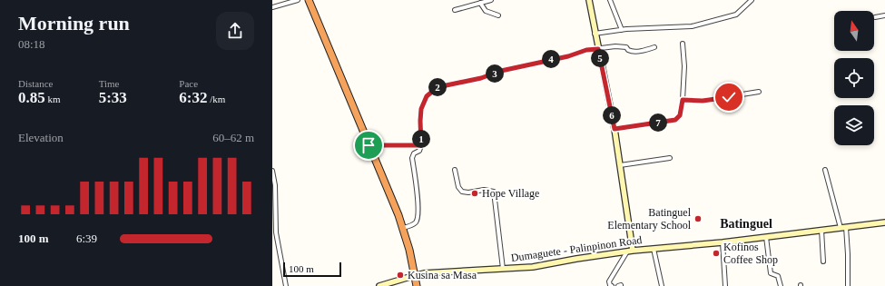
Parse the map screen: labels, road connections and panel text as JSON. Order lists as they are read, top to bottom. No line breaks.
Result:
{"streets":{"main road":["Dumaguete - Palinpinon Road"]},"districts":["Batinguel"],"places":["Hope Village","Batinguel Elementary School","Kofinos Coffee Shop","Kusina sa Masa"],"scale_bar":"100 m","north":"top","page":{"heading":["Morning run","08:18"],"pins":["5","4","3","2","6","7","1"],"stats":[["Distance","0.85 km"],["Time","5:33"],["Pace","6:32 /km"]],"chart":["Elevation","60–62 m"],"list":[{"name":"100 m","note":"6:39"}],"scale":"100 m"}}
